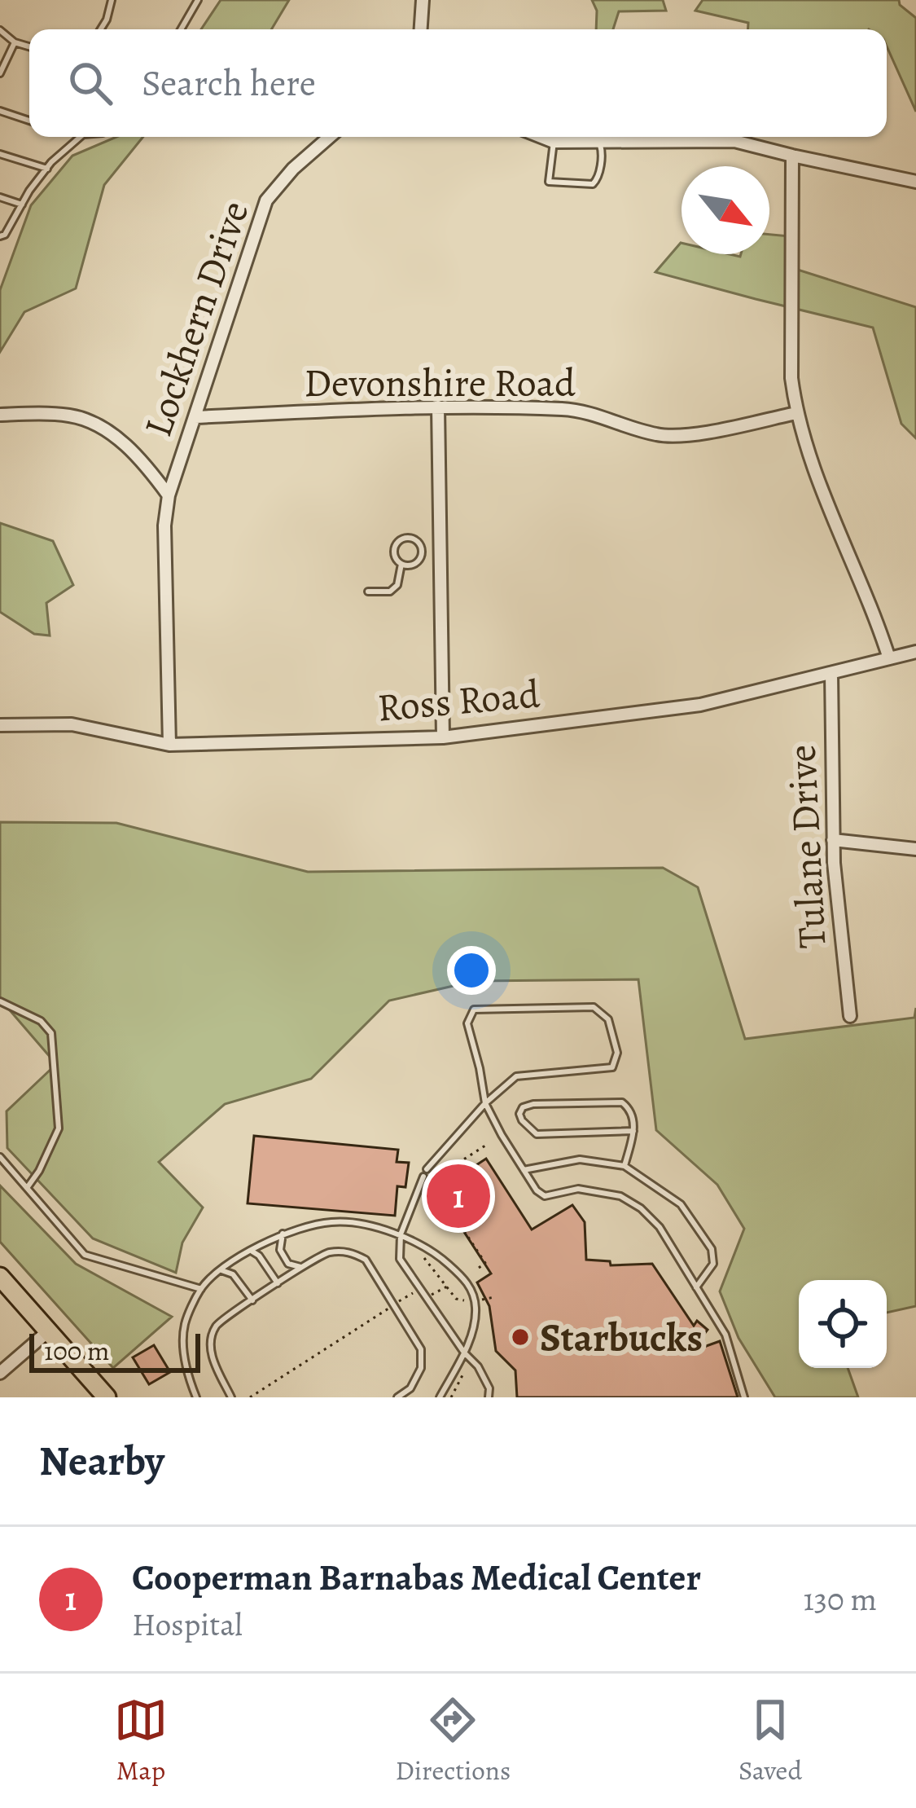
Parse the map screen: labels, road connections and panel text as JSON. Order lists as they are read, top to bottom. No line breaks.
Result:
{"streets":{"street":["Lockhern Drive","Devonshire Road","Ross Road","Tulane Drive"]},"crossings":[["Lockhern Drive","Devonshire Road"],["Lockhern Drive","Ross Road"],["Ross Road","Tulane Drive"]],"places":["Starbucks"],"scale_bar":"100 m","north":"bottom right","page":{"search":"Search here","pins":"1","scale":"100 m","heading":"Nearby","list":[{"mark":"1","name":"Cooperman Barnabas Medical Center","note":"Hospital","value":"130 m"}],"nav":["Map","Directions","Saved"]}}
